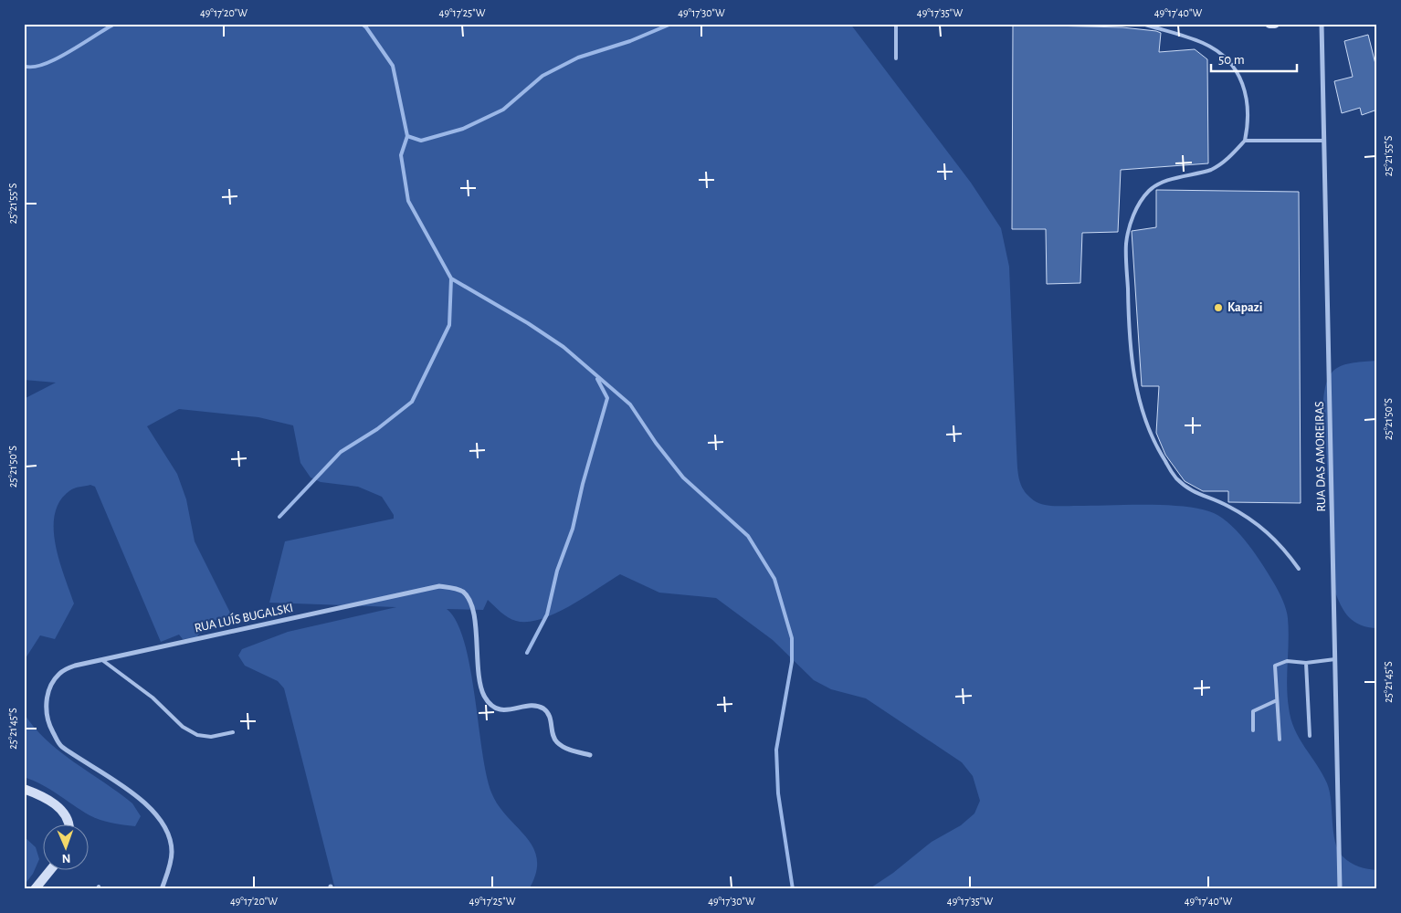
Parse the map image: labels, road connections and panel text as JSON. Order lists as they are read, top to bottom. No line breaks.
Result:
{"streets":{"street":["RUA DAS AMOREIRAS","RUA LUÍS BUGALSKI"]},"places":["Kapazi"],"scale_bar":"50 m","north":"bottom","coordinates":["49°17'20\"W","49°17'25\"W","49°17'30\"W","49°17'35\"W","49°17'40\"W","25°21'55\"S","25°21'50\"S","25°21'45\"S"]}
